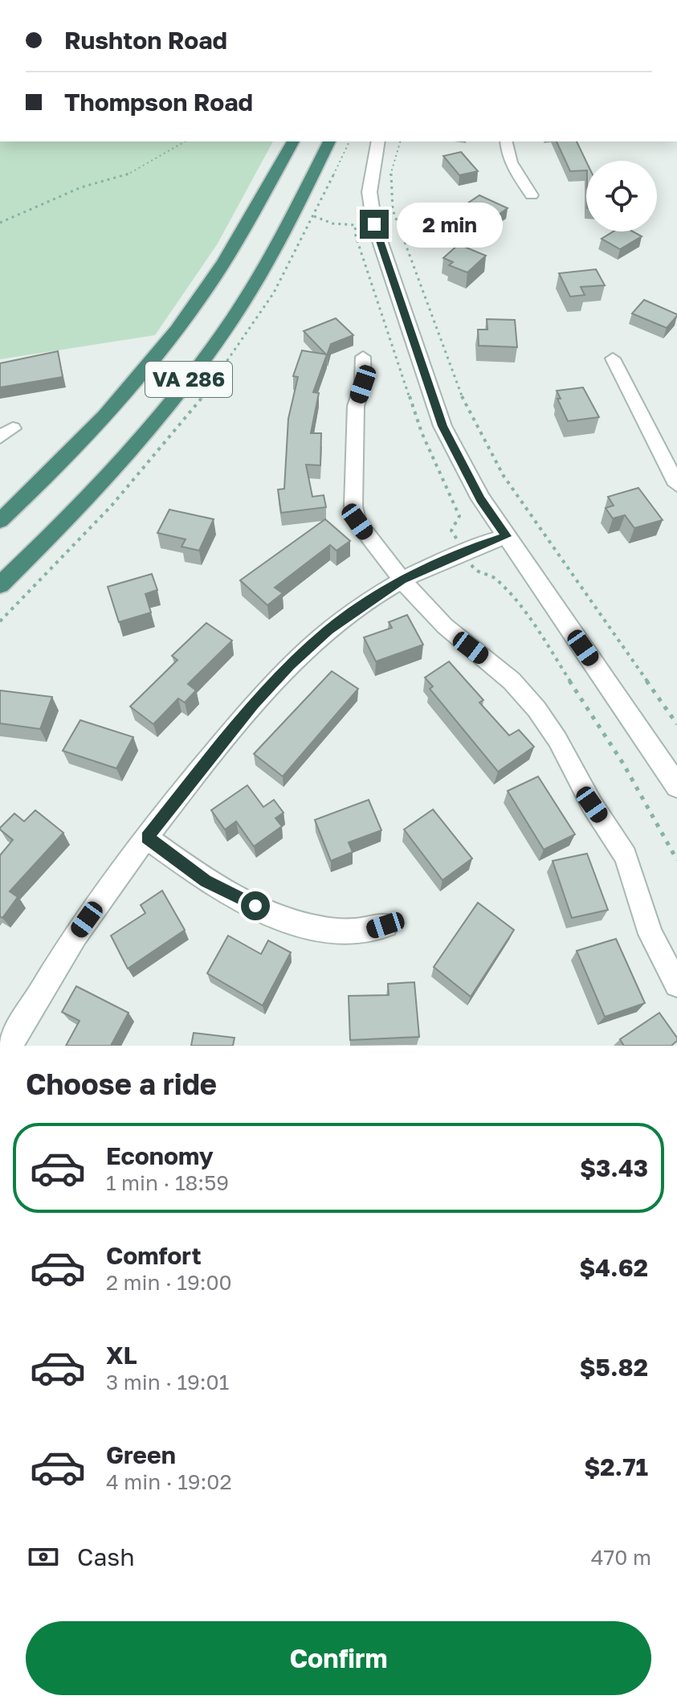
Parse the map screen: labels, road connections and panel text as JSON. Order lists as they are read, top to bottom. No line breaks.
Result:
{"streets":{"highway":["VA 286"]},"page":{"banner":["Rushton Road","Thompson Road"],"bubble":"2 min","heading":"Choose a ride","list":[{"name":"Economy","note":"1 min · 18:59","value":"$3.43"},{"name":"Comfort","note":"2 min · 19:00","value":"$4.62"},{"name":"XL","note":"3 min · 19:01","value":"$5.82"},{"name":"Green","note":"4 min · 19:02","value":"$2.71"}],"pay":["Cash","470 m"],"buttons":"Confirm"}}
